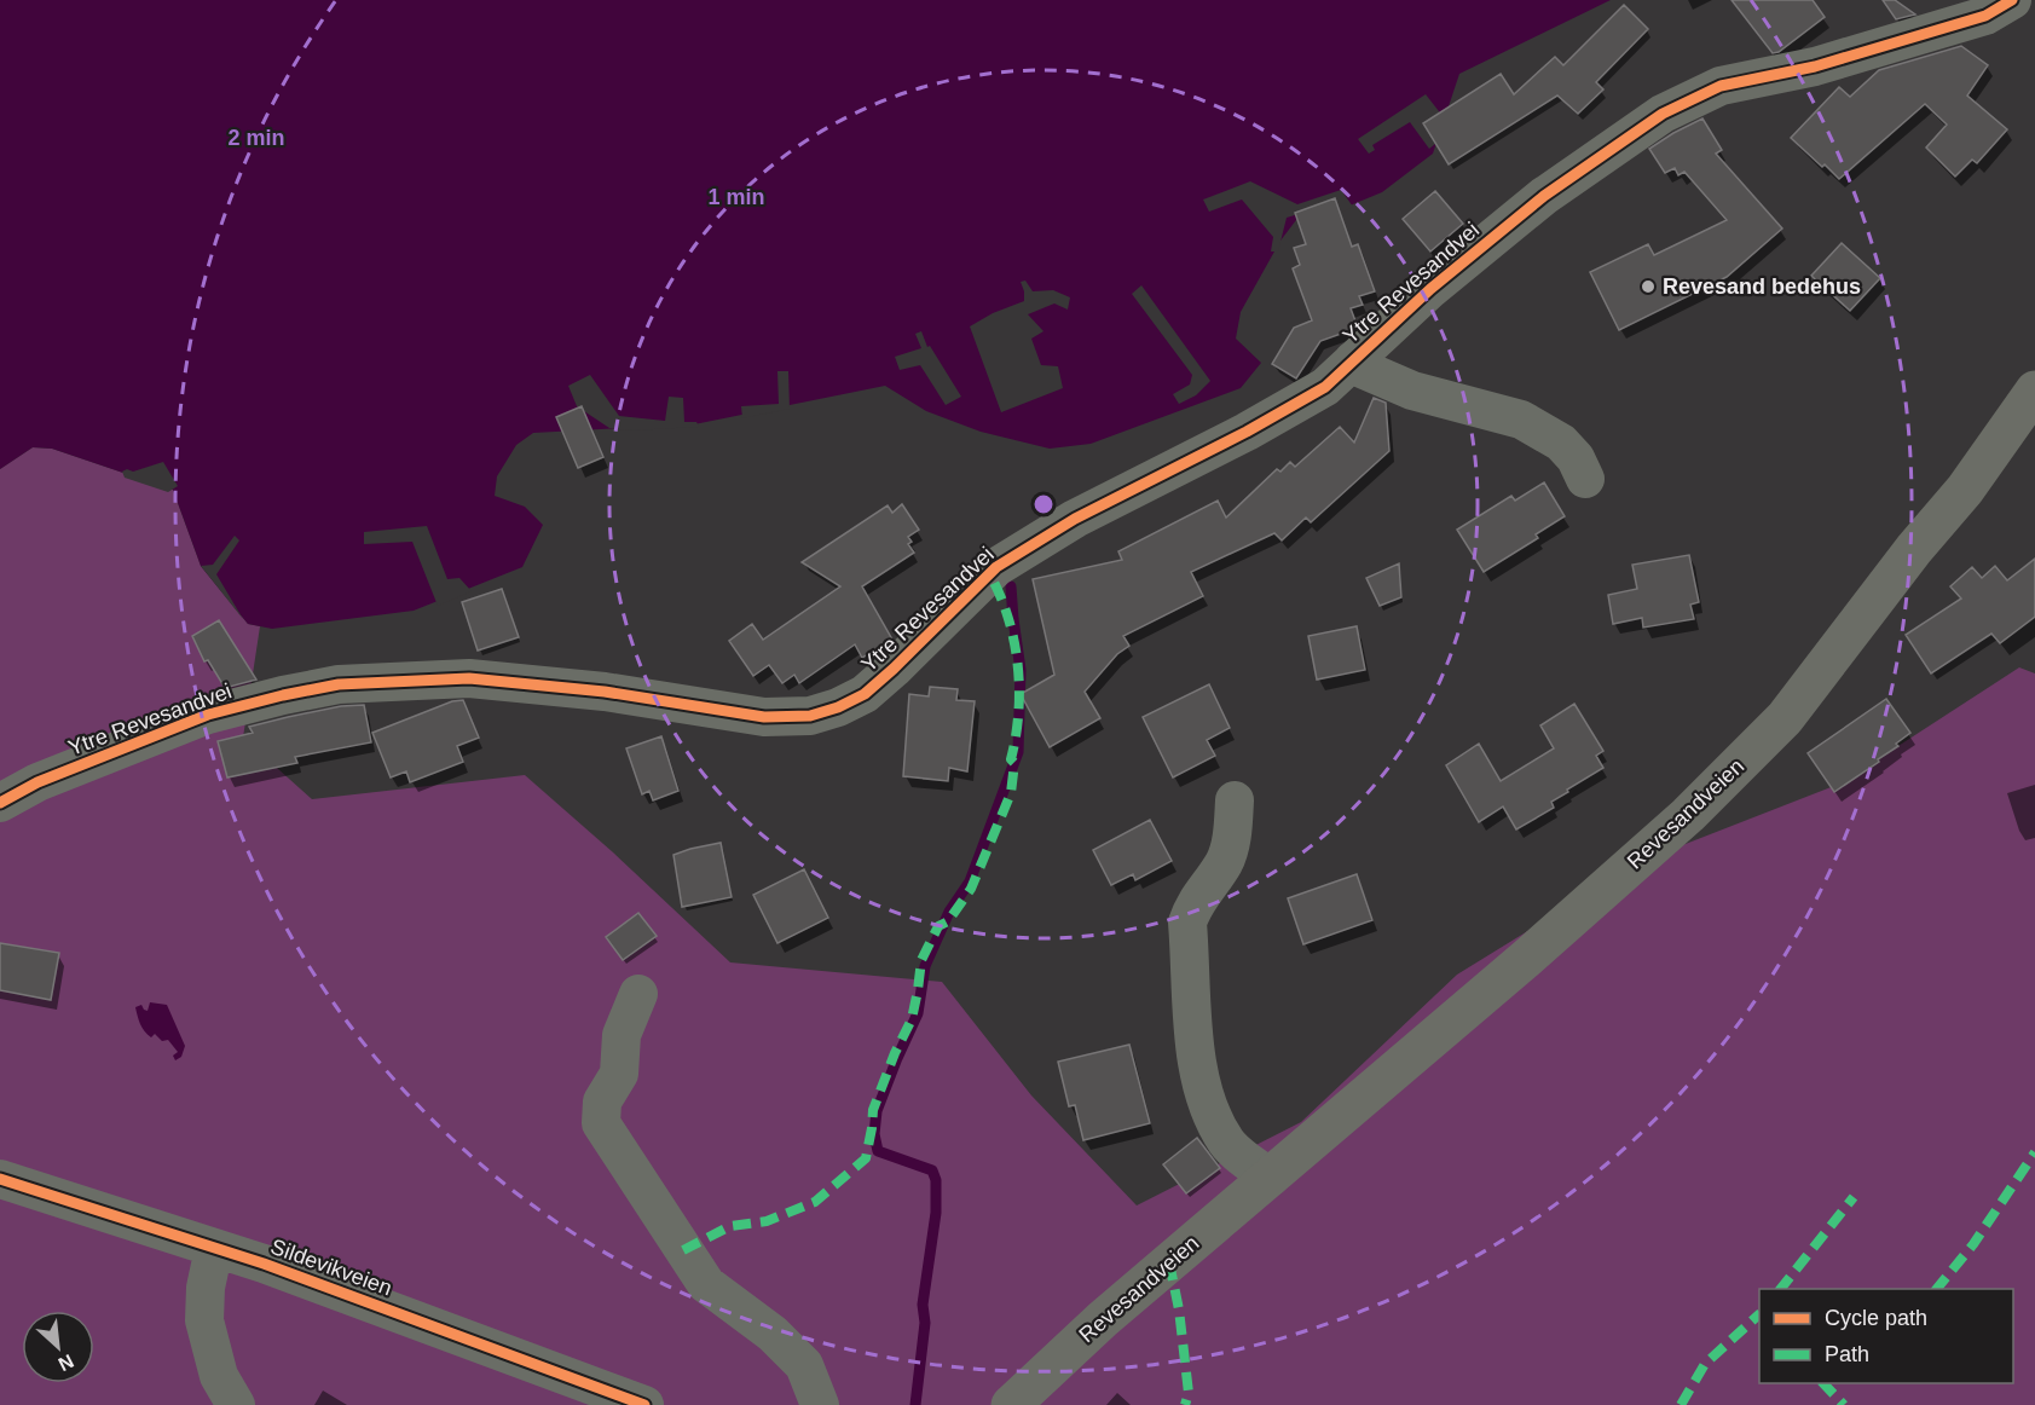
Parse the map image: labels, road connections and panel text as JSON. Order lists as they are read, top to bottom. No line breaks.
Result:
{"streets":{"main road":["Revesandveien"],"street":["Ytre Revesandvei","Sildevikveien"]},"places":["Revesand bedehus"],"legend":["Cycle path","Path"],"north":"bottom right","rings":["2 min","1 min"]}
